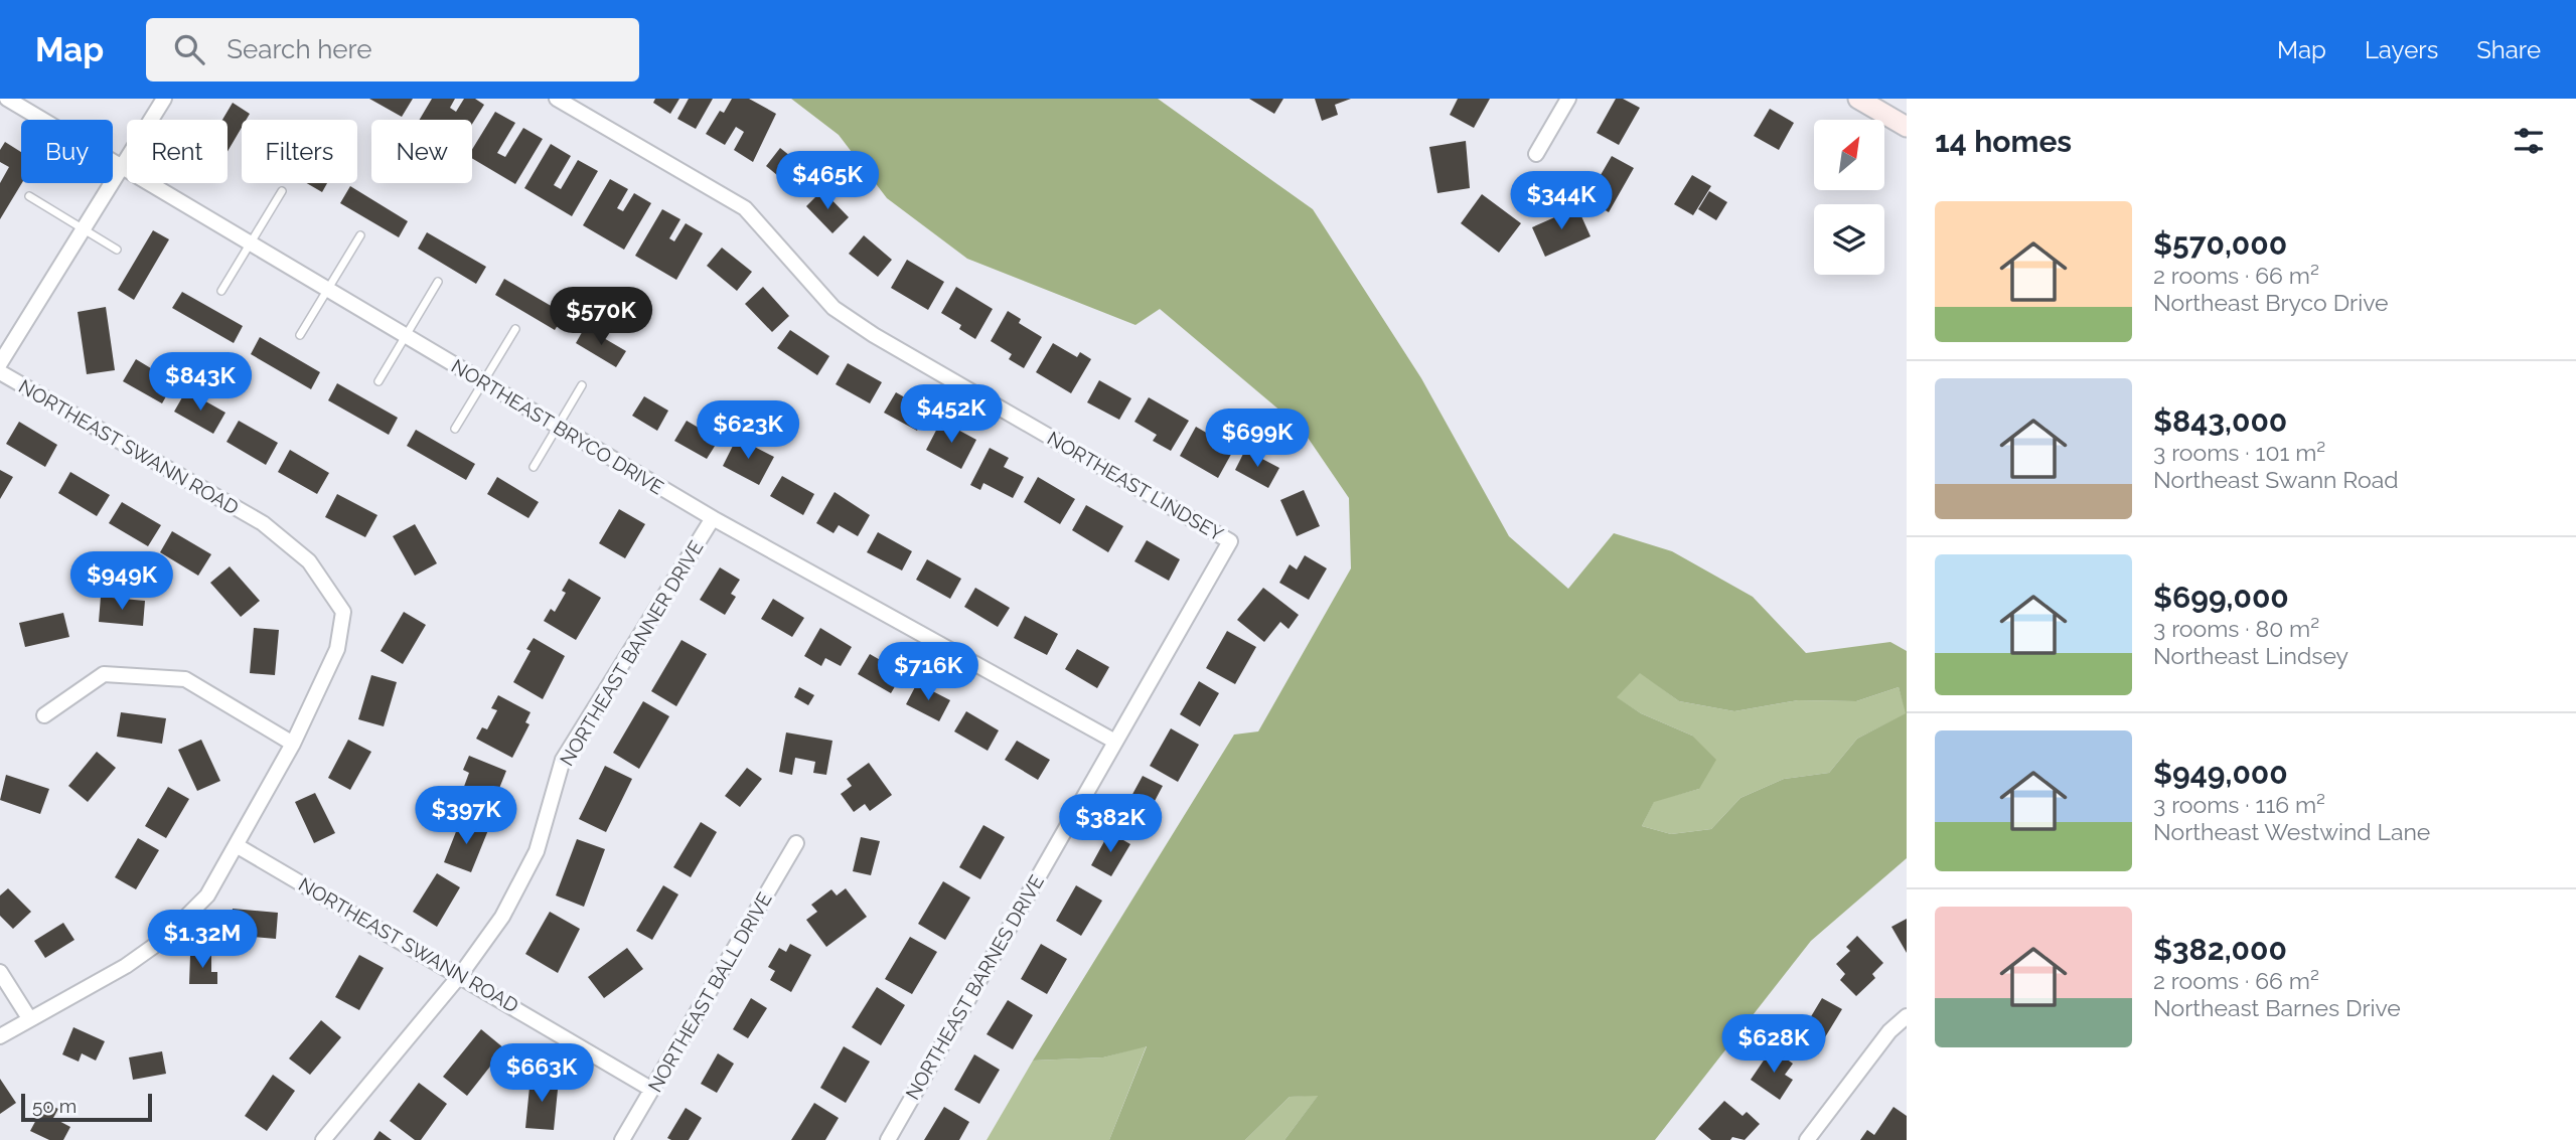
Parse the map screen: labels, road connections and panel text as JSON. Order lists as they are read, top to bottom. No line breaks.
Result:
{"streets":{"street":["NORTHEAST BRYCO DRIVE","NORTHEAST SWANN ROAD","NORTHEAST LINDSEY","NORTHEAST BANNER DRIVE","NORTHEAST BARNES DRIVE","NORTHEAST BALL DRIVE"]},"crossings":[["NORTHEAST BRYCO DRIVE","NORTHEAST BANNER DRIVE"],["NORTHEAST BRYCO DRIVE","NORTHEAST BARNES DRIVE"],["NORTHEAST SWANN ROAD","NORTHEAST BANNER DRIVE"],["NORTHEAST SWANN ROAD","NORTHEAST BALL DRIVE"],["NORTHEAST LINDSEY","NORTHEAST BARNES DRIVE"]],"scale_bar":"50 m","north":"top right","page":{"header":"Map","search":"Search here","nav":["Map","Layers","Share"],"heading":"14 homes","chip":["Buy","Rent","Filters","New"],"price":["$465K","$344K","$570K","$843K","$452K","$623K","$699K","$949K","$716K","$397K","$382K","$1.32M","$628K","$663K"],"list":[{"name":"$570,000","note":"2 rooms · 66 m² · Northeast Bryco Drive"},{"name":"$843,000","note":"3 rooms · 101 m² · Northeast Swann Road"},{"name":"$699,000","note":"3 rooms · 80 m² · Northeast Lindsey"},{"name":"$949,000","note":"3 rooms · 116 m² · Northeast Westwind Lane"},{"name":"$382,000","note":"2 rooms · 66 m² · Northeast Barnes Drive"}],"scale":"50 m"}}
